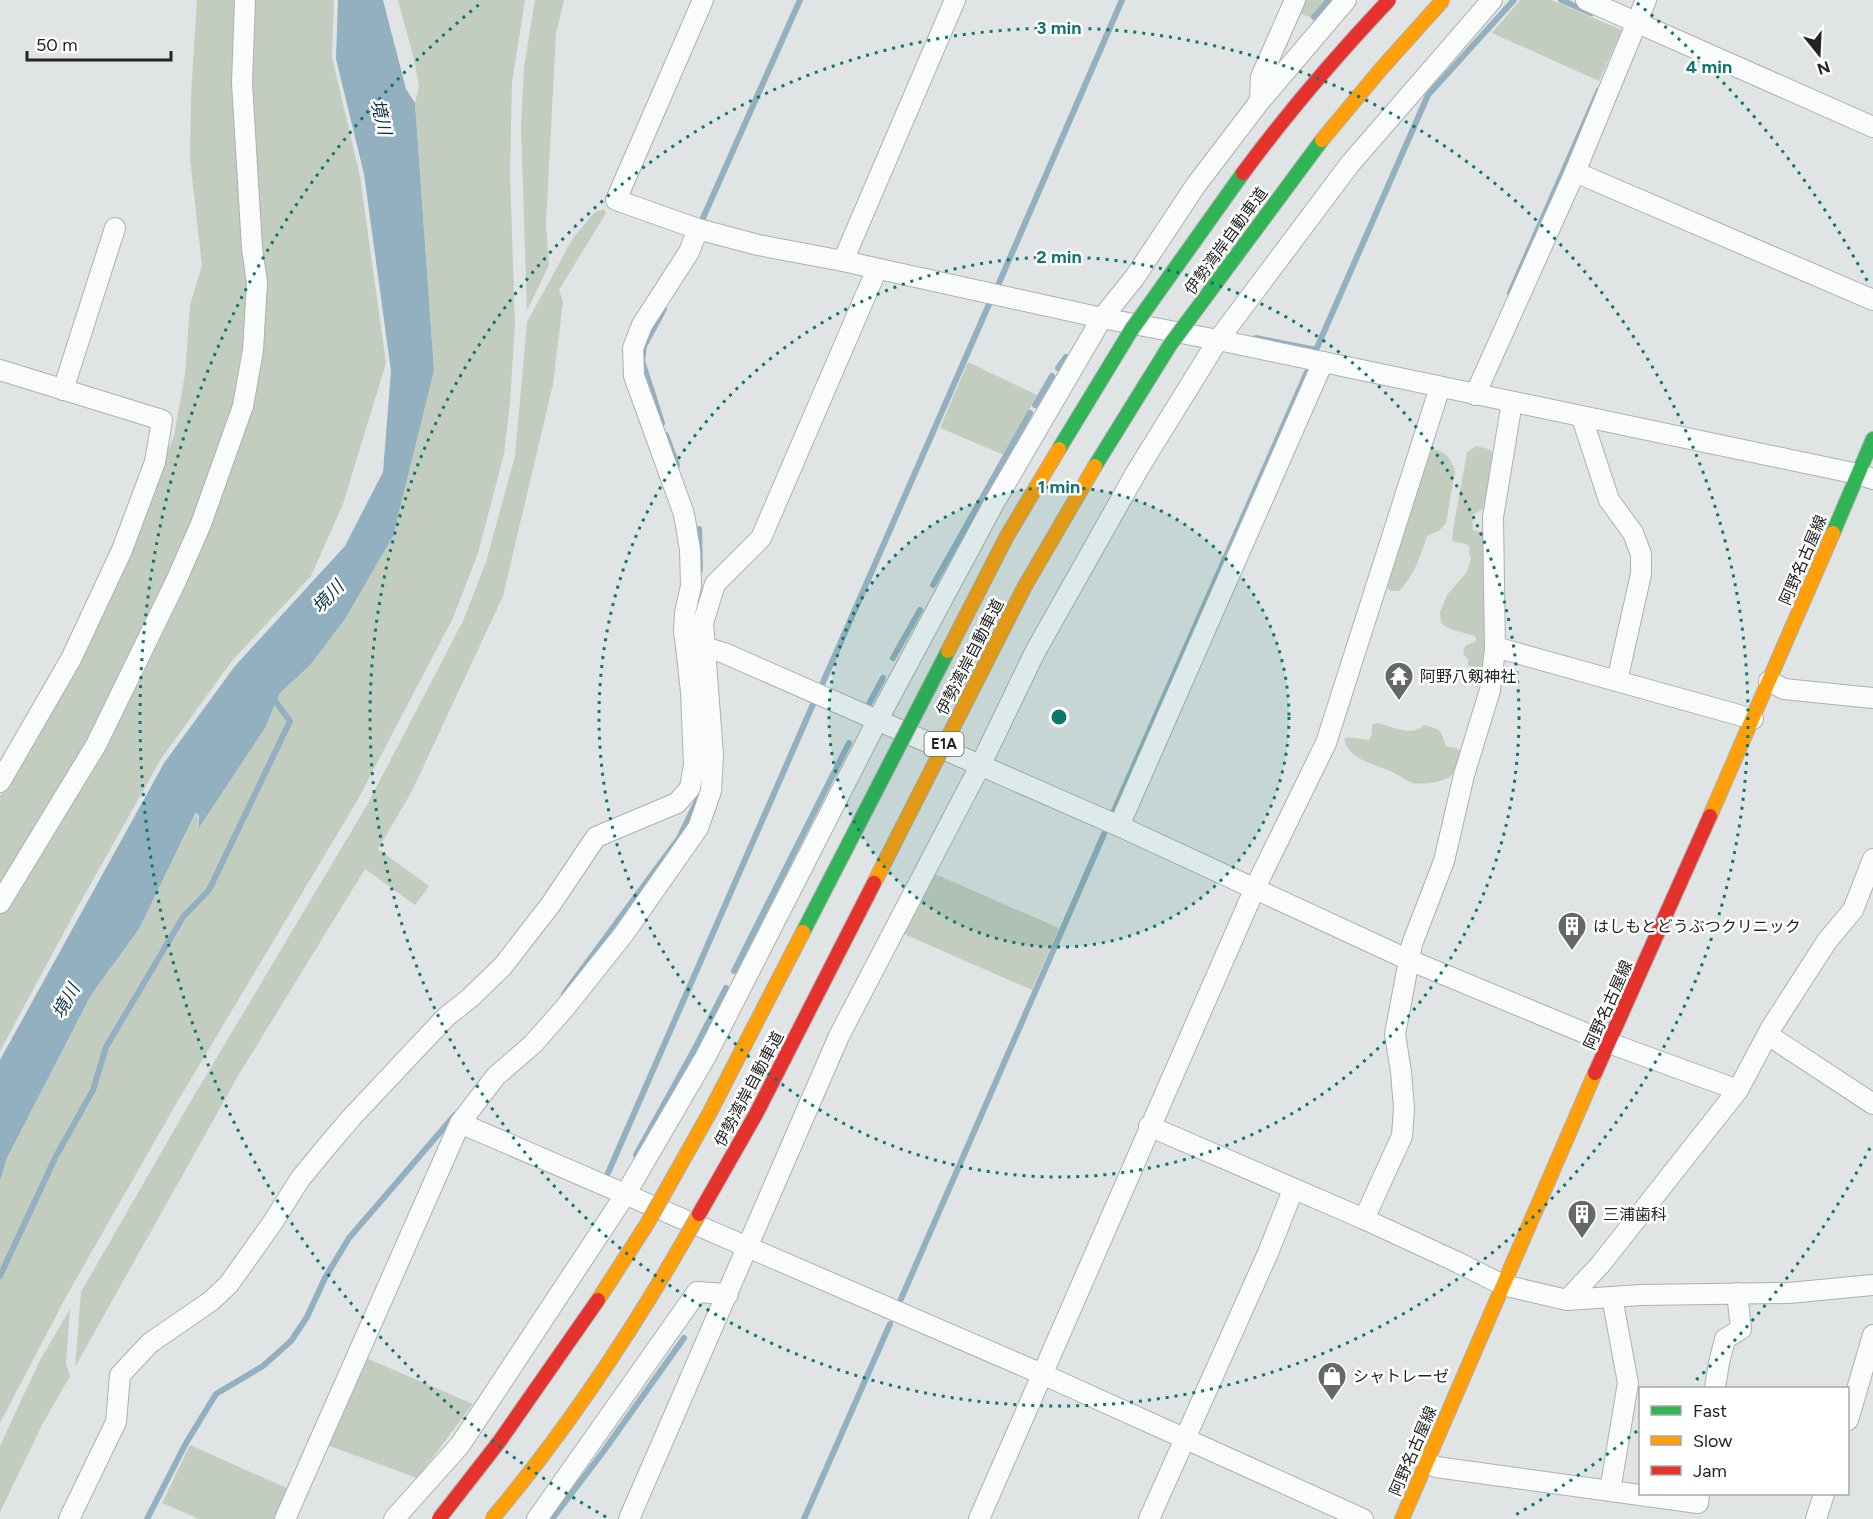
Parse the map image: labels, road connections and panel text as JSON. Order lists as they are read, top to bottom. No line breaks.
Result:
{"streets":{"main road":["伊勢湾岸自動車道","阿野名古屋線","E1A"]},"water":["境川"],"places":{"temple":["阿野八剱神社"],"building":["はしもとどうぶつクリニック","三浦歯科"],"shop":["シャトレーゼ"]},"legend":["Fast","Slow","Jam"],"scale_bar":"50 m","north":"bottom","rings":["3 min","4 min","2 min","1 min"]}
